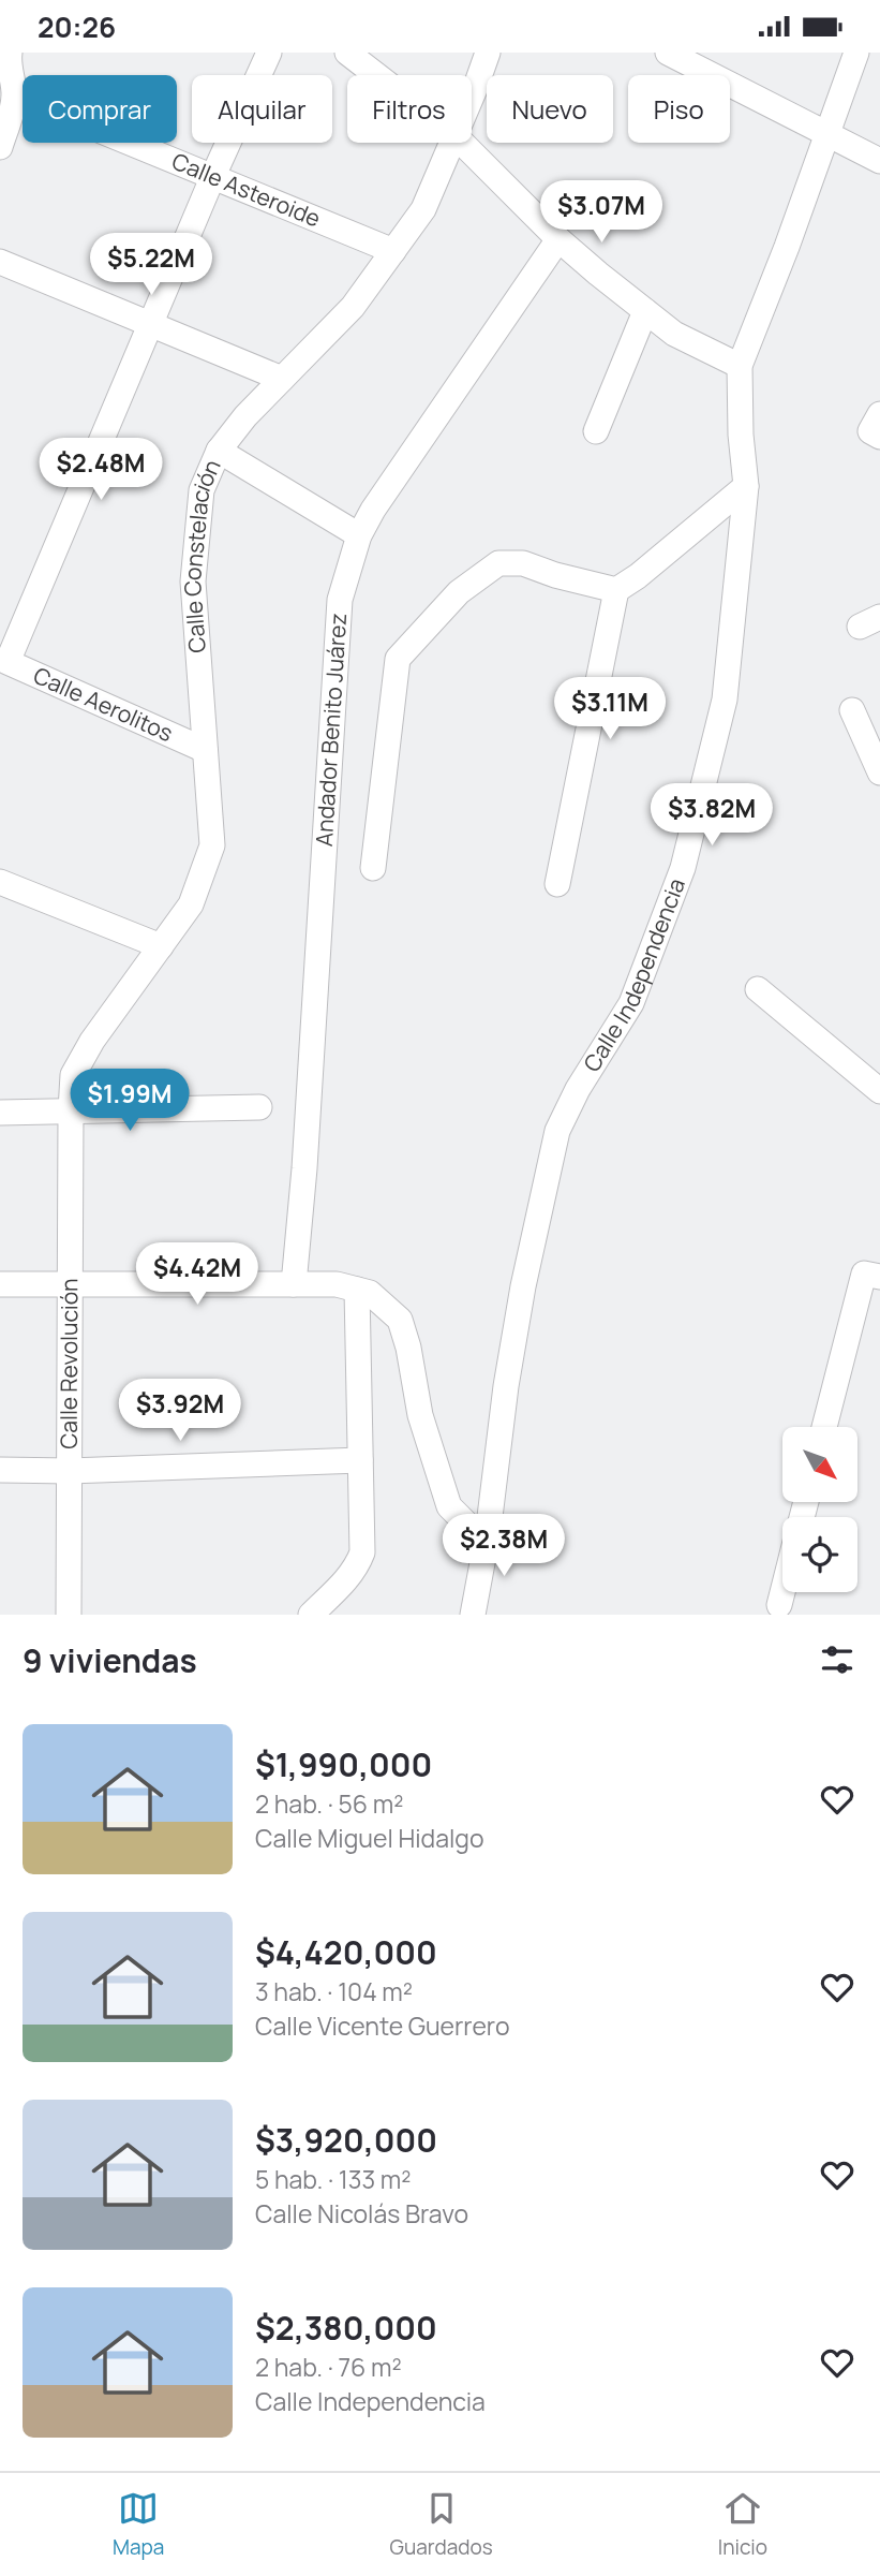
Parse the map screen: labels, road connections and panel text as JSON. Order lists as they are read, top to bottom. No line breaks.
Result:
{"streets":{"street":["Calle Asteroide","Calle Constelación","Calle Aerolitos","Andador Benito Juárez","Calle Independencia","Calle Revolución"]},"crossings":[["Calle Asteroide","Calle Constelación"],["Calle Constelación","Calle Aerolitos"],["Calle Constelación","Calle Revolución"]],"north":"bottom right","page":{"status":"20:26","chip":["Comprar","Alquilar","Filtros","Nuevo","Piso"],"price":["$3.07M","$5.22M","$2.48M","$3.11M","$3.82M","$1.99M","$4.42M","$3.92M","$2.38M"],"heading":"9 viviendas","list":[{"name":"$1,990,000","note":"2 hab. · 56 m² · Calle Miguel Hidalgo"},{"name":"$4,420,000","note":"3 hab. · 104 m² · Calle Vicente Guerrero"},{"name":"$3,920,000","note":"5 hab. · 133 m² · Calle Nicolás Bravo"},{"name":"$2,380,000","note":"2 hab. · 76 m² · Calle Independencia"}],"tabs":["Mapa","Guardados","Inicio"]}}
